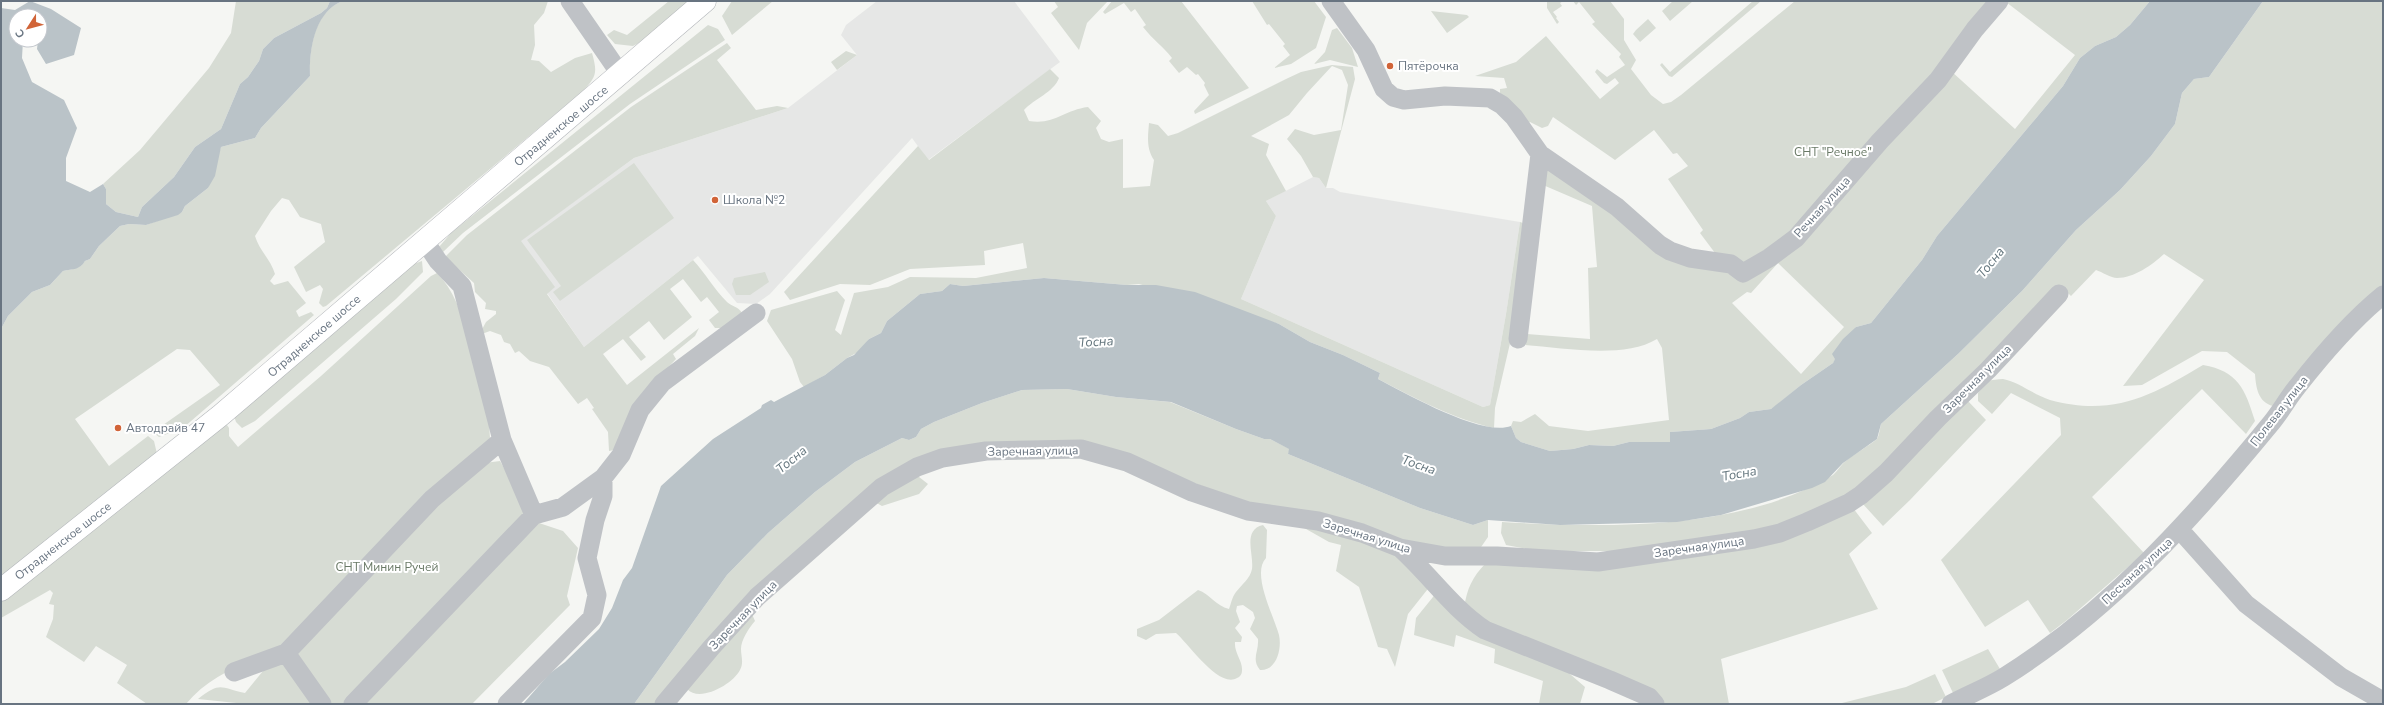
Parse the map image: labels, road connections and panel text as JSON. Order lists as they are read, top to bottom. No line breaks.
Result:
{"streets":{"main road":["Отрадненское шоссе"],"street":["Речная улица","Заречная улица","Полевая улица","Песчаная улица"]},"crossings":[["Полевая улица","Песчаная улица"]],"water":["Тосна"],"parks":["СНТ \"Речное\"","СНТ Минин Ручей"],"places":["Пятёрочка","Школа №2","Автодрайв 47"],"north":"bottom left"}
